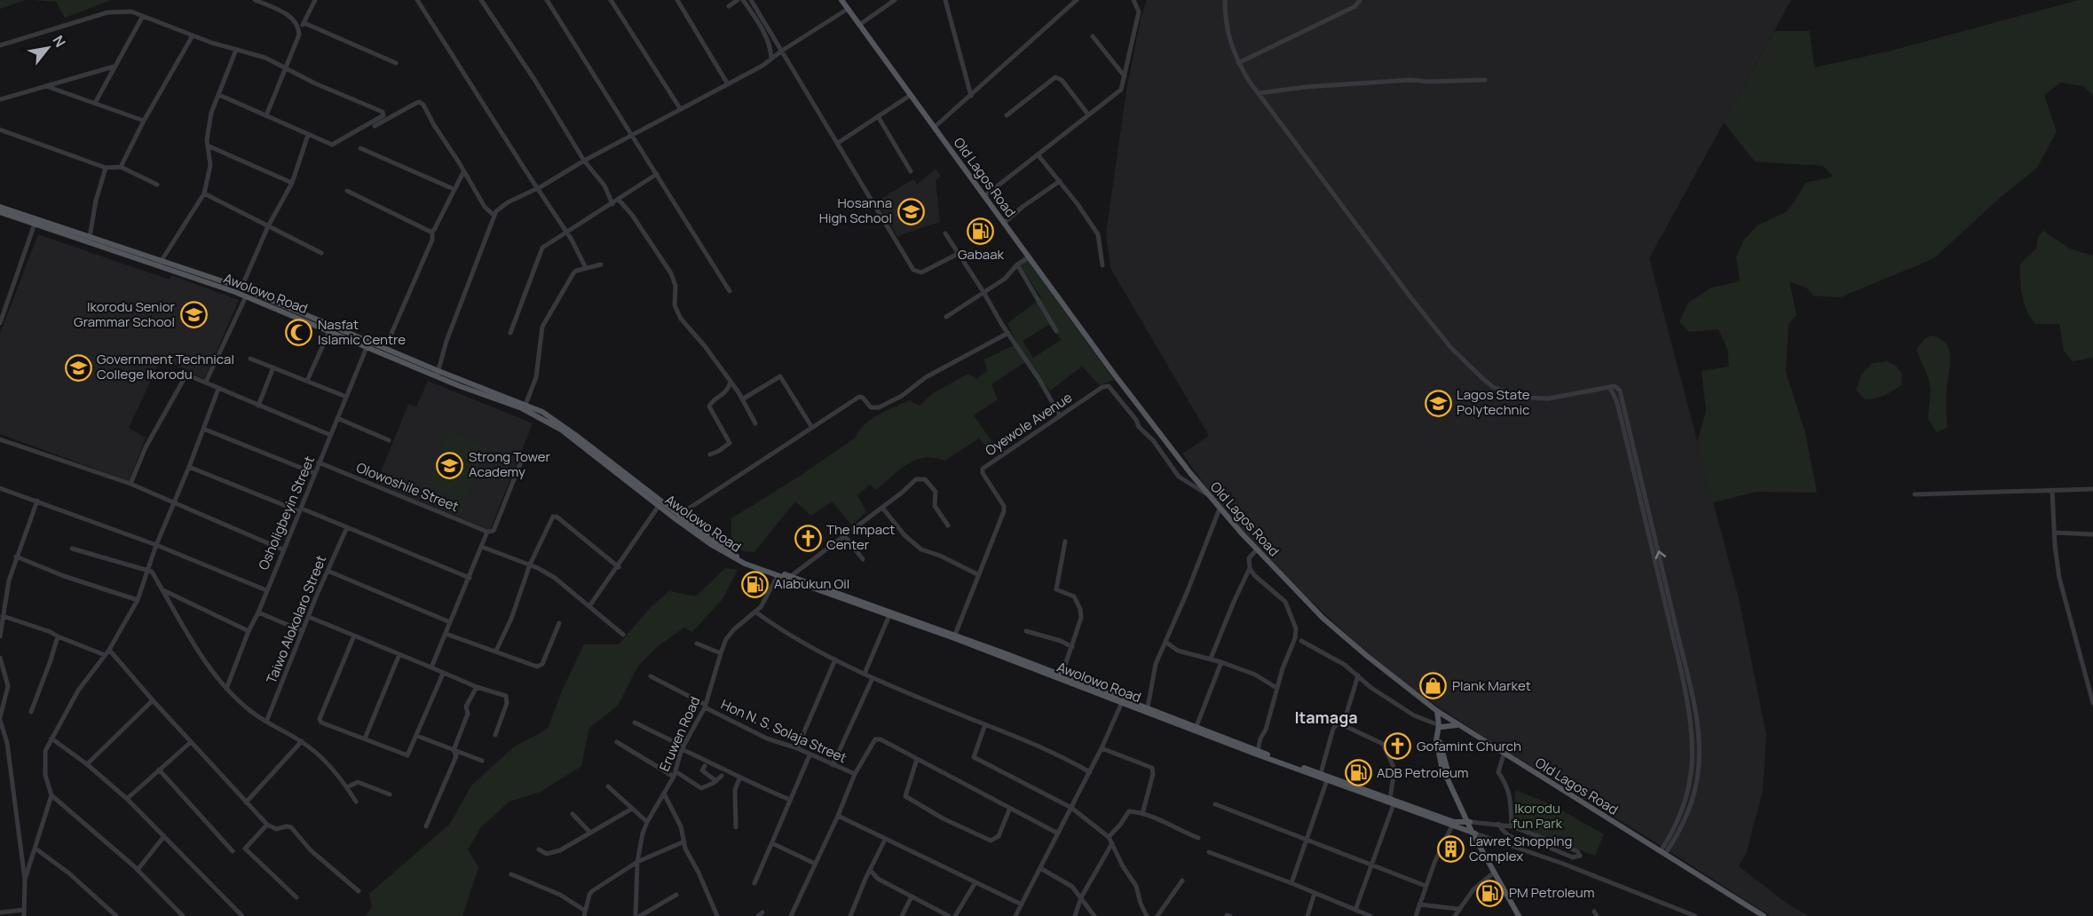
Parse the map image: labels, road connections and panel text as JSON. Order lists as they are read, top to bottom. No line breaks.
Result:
{"streets":{"main road":["Old Lagos Road","Awolowo Road"],"street":["Oyewole Avenue","Olowoshile Street","Osholigbeyin Street","Taiwo Alokolaro Street","Hon N. S. Solaja Street","Eruwen Road"]},"crossings":[["Old Lagos Road","Oyewole Avenue"],["Awolowo Road","Oyewole Avenue"],["Awolowo Road","Osholigbeyin Street"],["Awolowo Road","Eruwen Road"],["Olowoshile Street","Osholigbeyin Street"],["Hon N. S. Solaja Street","Eruwen Road"]],"districts":["Itamaga"],"parks":["Ikorodu fun Park"],"places":{"school or university":["Hosanna High School","Ikorodu Senior Grammar School","Government Technical College Ikorodu","Lagos State Polytechnic","Strong Tower Academy"],"fuel station":["Gabaak","Alabukun Oil","ADB Petroleum","PM Petroleum"],"mosque":["Nasfat Islamic Centre"],"church":["The Impact Center","Gofamint Church"],"shop":["Plank Market"],"building":["Lawret Shopping Complex"]},"north":"top right"}
